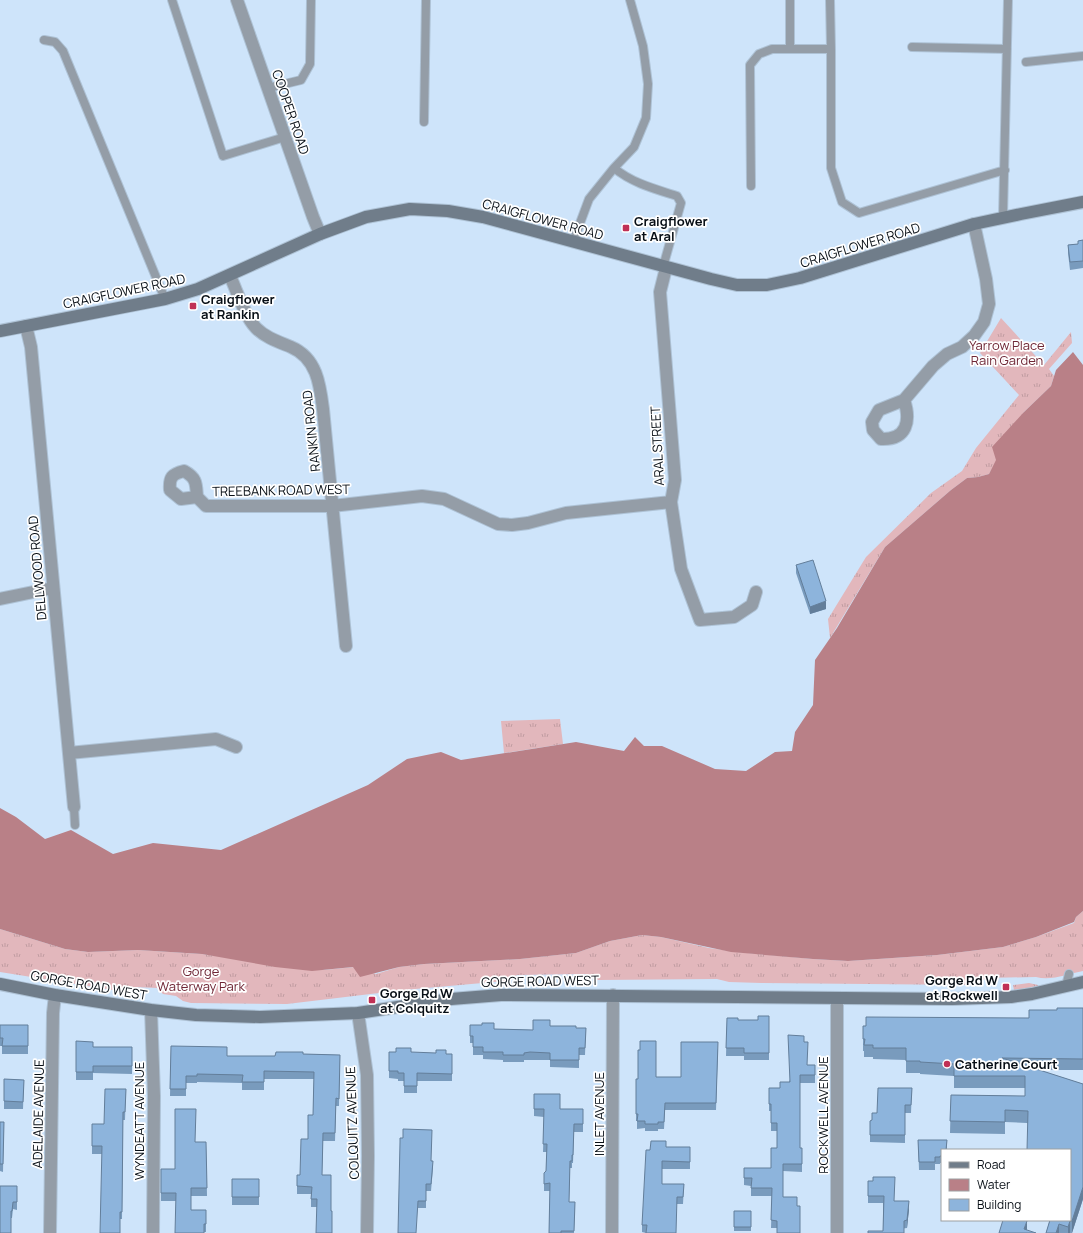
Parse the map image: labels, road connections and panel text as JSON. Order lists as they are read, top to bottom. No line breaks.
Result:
{"streets":{"main road":["CRAIGFLOWER ROAD","GORGE ROAD WEST"],"street":["COOPER ROAD","RANKIN ROAD","ARAL STREET","TREEBANK ROAD WEST","DELLWOOD ROAD","ADELAIDE AVENUE","INLET AVENUE","ROCKWELL AVENUE","WYNDEATT AVENUE","COLQUITZ AVENUE"]},"crossings":[["COOPER ROAD","CRAIGFLOWER ROAD"],["CRAIGFLOWER ROAD","RANKIN ROAD"],["CRAIGFLOWER ROAD","ARAL STREET"],["CRAIGFLOWER ROAD","DELLWOOD ROAD"],["RANKIN ROAD","TREEBANK ROAD WEST"],["ARAL STREET","TREEBANK ROAD WEST"],["GORGE ROAD WEST","ADELAIDE AVENUE"],["GORGE ROAD WEST","INLET AVENUE"],["GORGE ROAD WEST","ROCKWELL AVENUE"],["GORGE ROAD WEST","WYNDEATT AVENUE"],["GORGE ROAD WEST","COLQUITZ AVENUE"]],"parks":["Yarrow Place Rain Garden","Gorge Waterway Park"],"places":{"transit":["Craigflower at Aral","Craigflower at Rankin","Gorge Rd W at Rockwell","Gorge Rd W at Colquitz"],"other":["Catherine Court"]},"legend":["Road","Water","Building"]}
